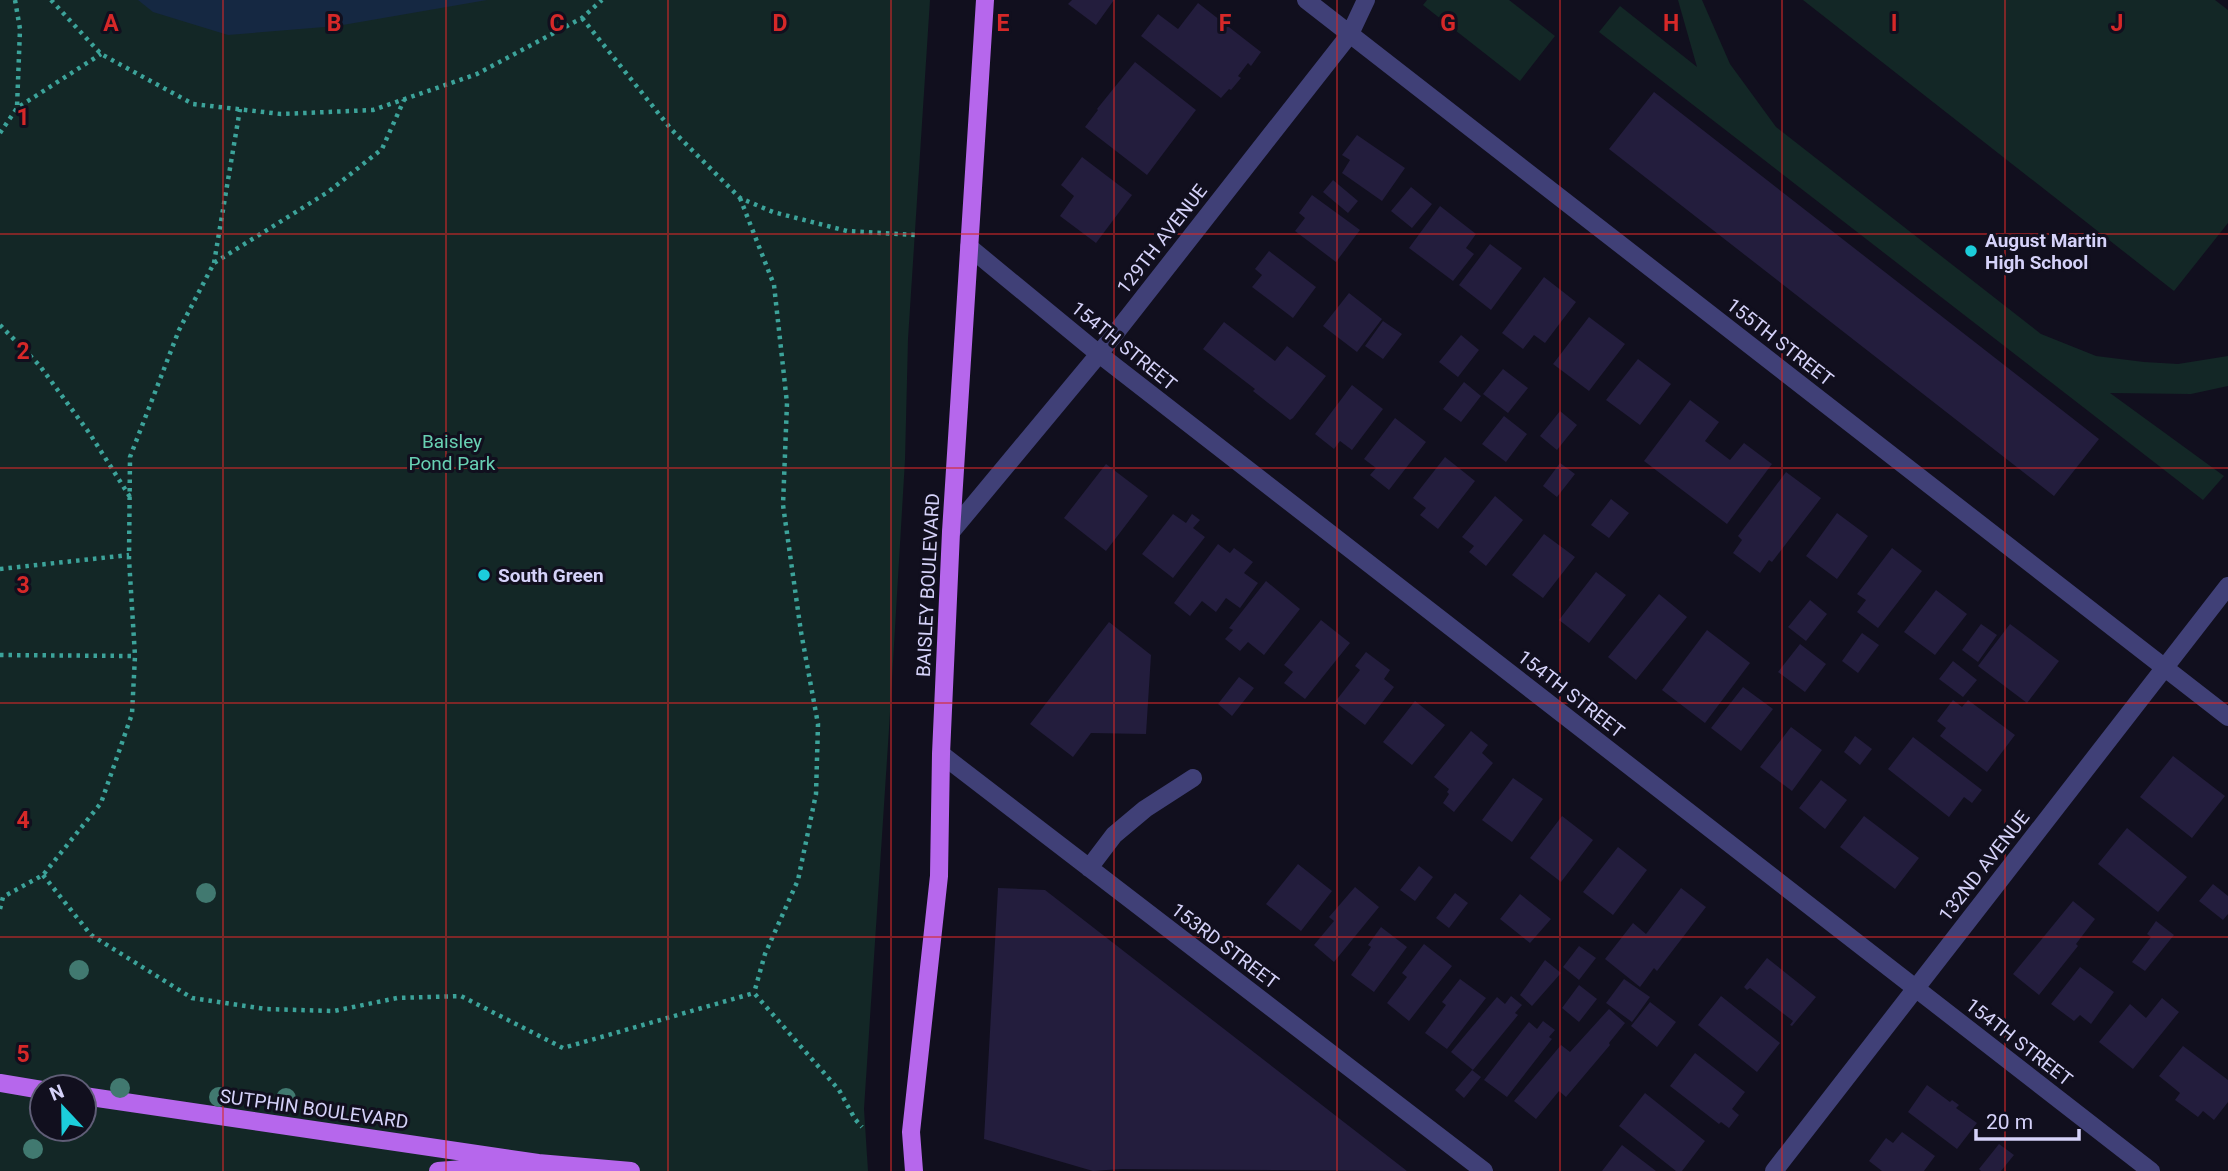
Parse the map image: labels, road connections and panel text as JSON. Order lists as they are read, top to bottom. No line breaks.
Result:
{"streets":{"main road":["BAISLEY BOULEVARD","SUTPHIN BOULEVARD"],"street":["129TH AVENUE","155TH STREET","154TH STREET","132ND AVENUE","153RD STREET"]},"crossings":[["129TH AVENUE","155TH STREET"],["129TH AVENUE","154TH STREET"],["129TH AVENUE","BAISLEY BOULEVARD"],["155TH STREET","132ND AVENUE"],["154TH STREET","BAISLEY BOULEVARD"],["154TH STREET","132ND AVENUE"],["BAISLEY BOULEVARD","153RD STREET"]],"parks":["Baisley Pond Park"],"places":["August Martin High School","South Green"],"scale_bar":"20 m","north":"top","grid":{"columns":["A","B","C","D","E","F","G","H","I","J"],"rows":["1","2","3","4","5"]}}
